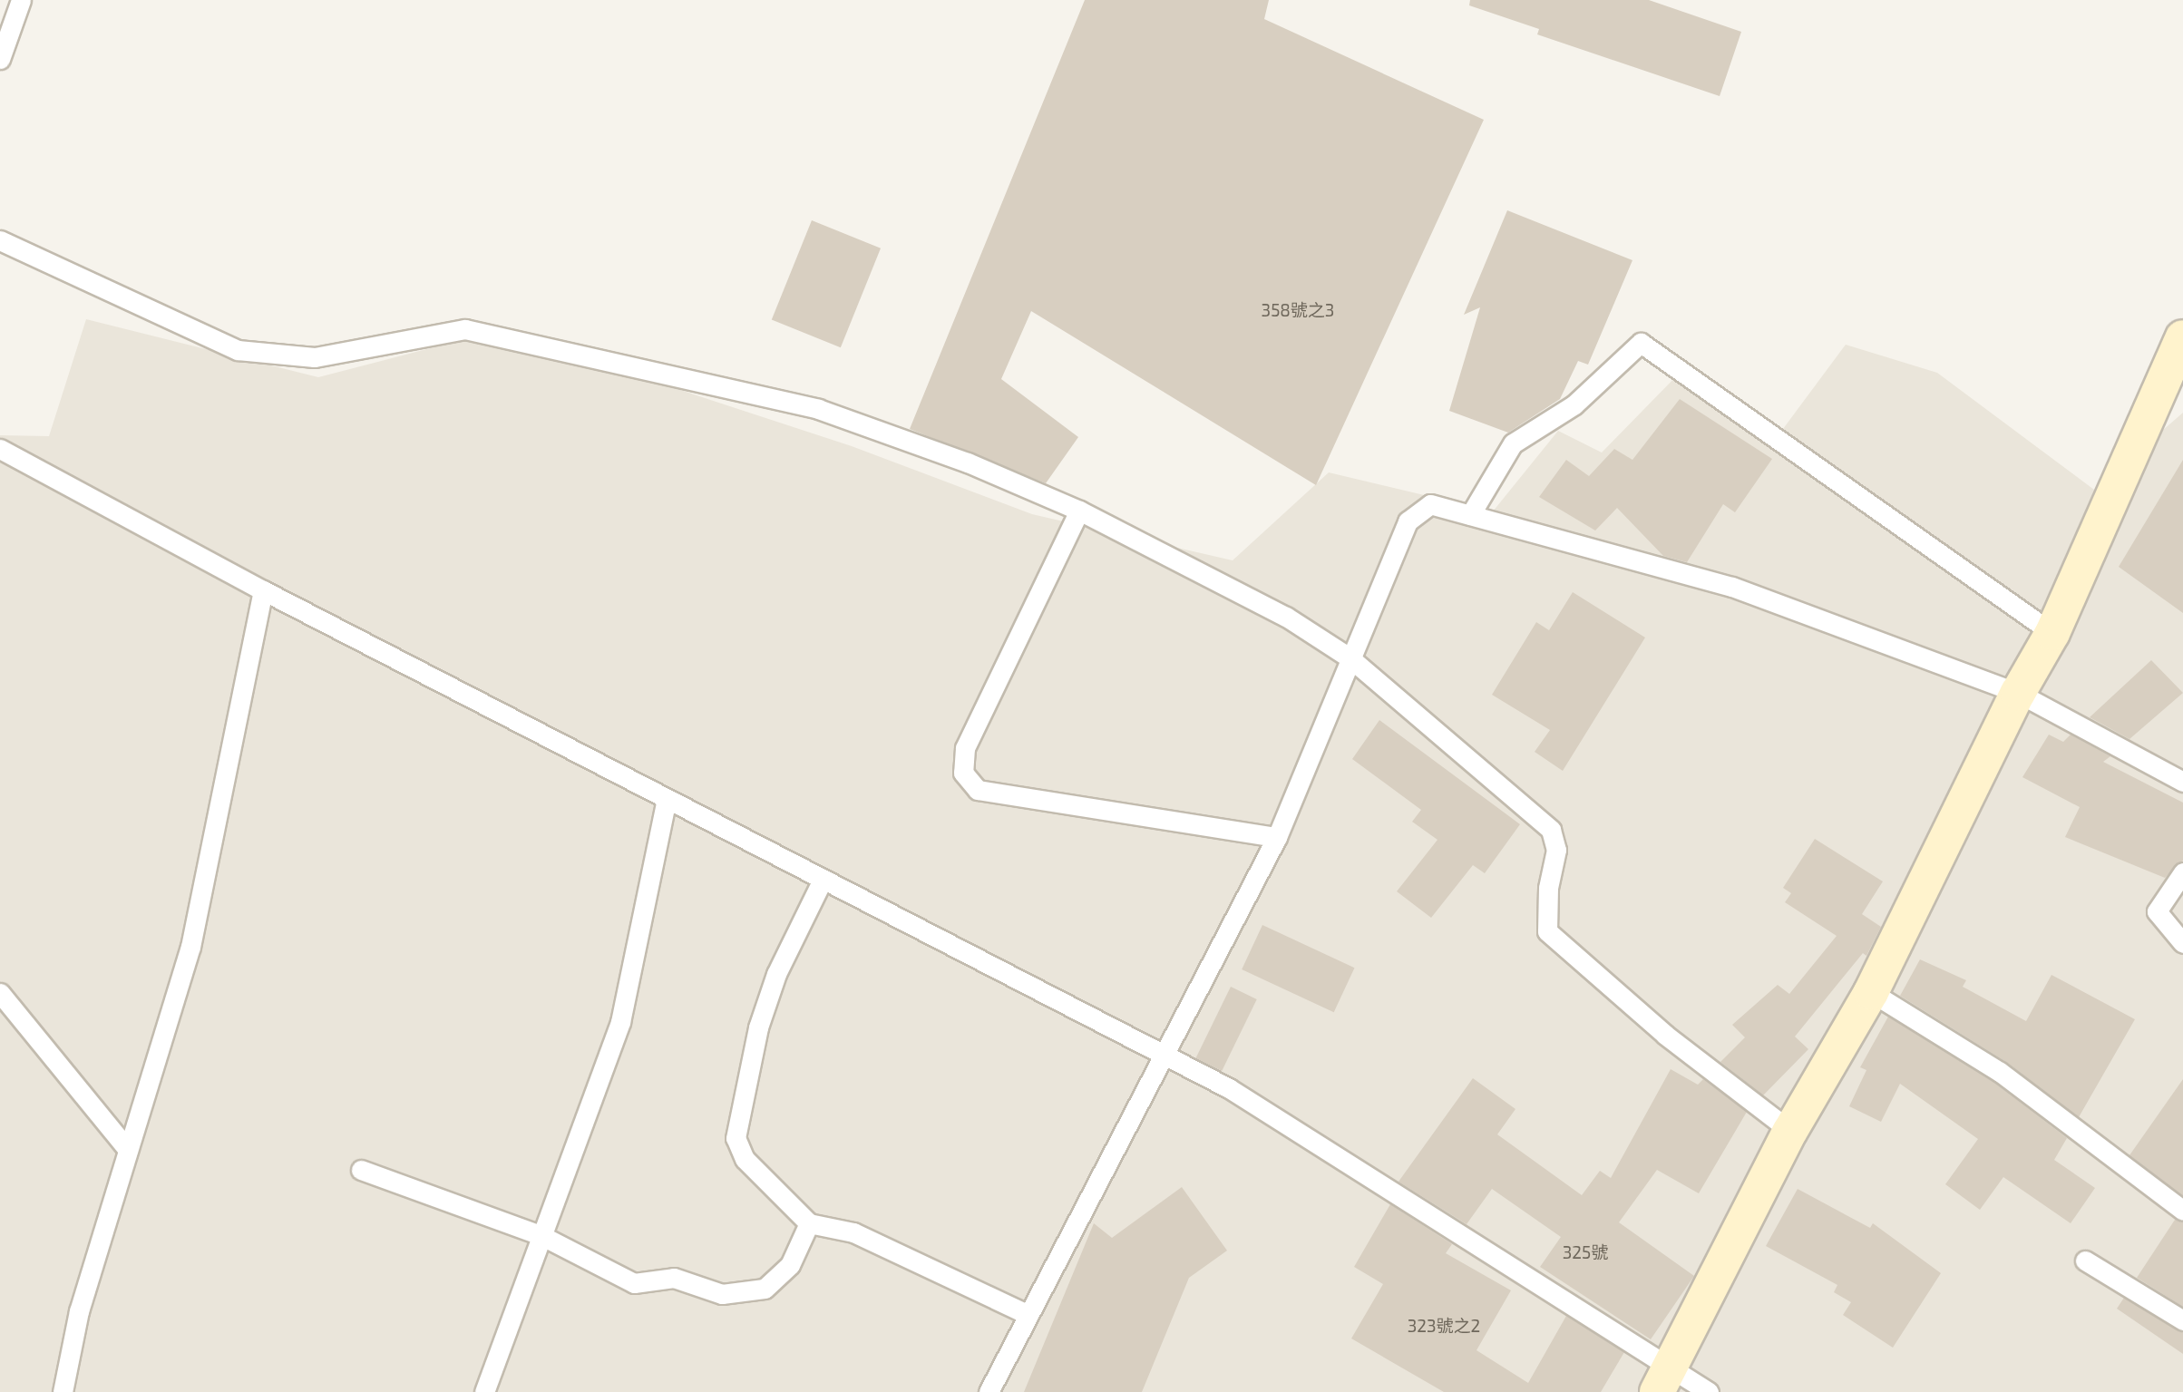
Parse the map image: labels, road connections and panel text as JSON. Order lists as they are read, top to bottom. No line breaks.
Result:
{"house_numbers":["358號之3","325號","323號之2"]}
